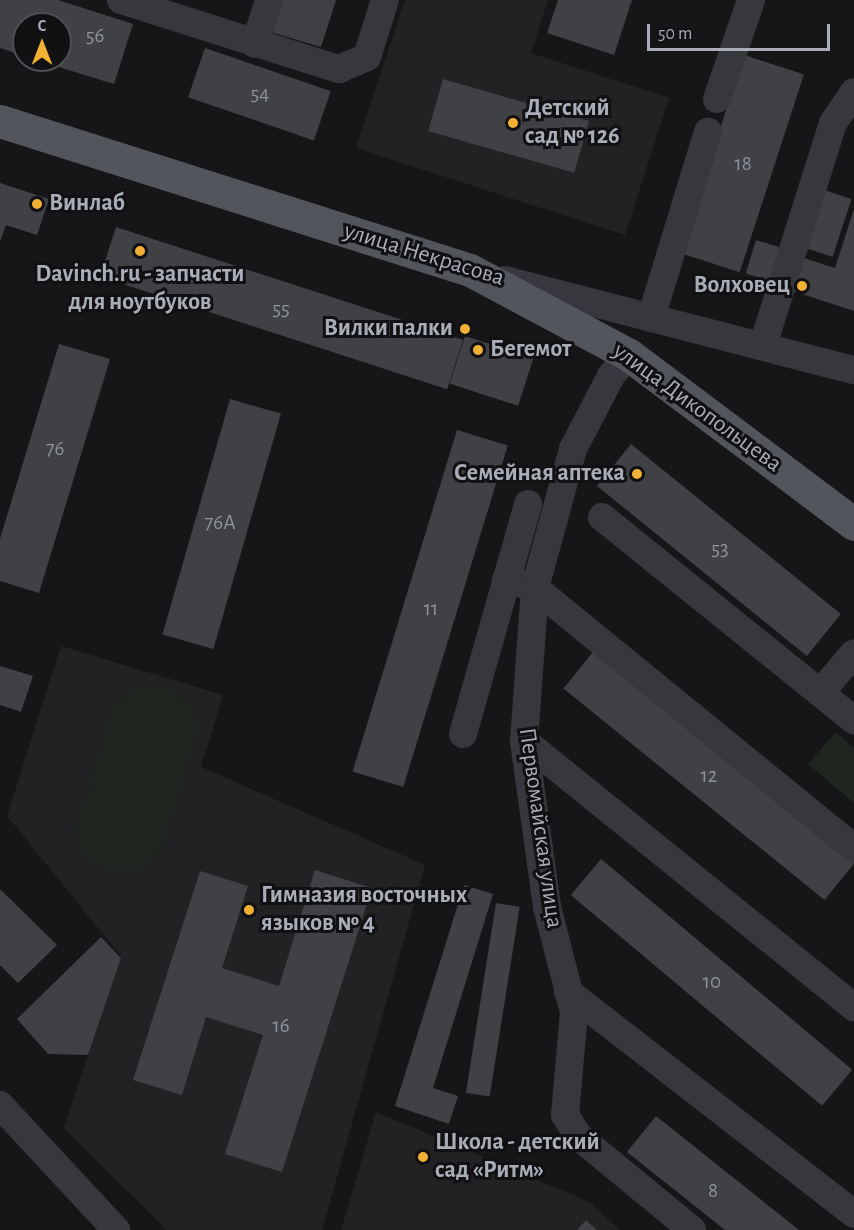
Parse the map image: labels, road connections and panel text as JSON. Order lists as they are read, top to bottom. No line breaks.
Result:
{"streets":{"main road":["улица Некрасова","улица Дикопольцева"],"street":["Первомайская улица"]},"crossings":[["улица Некрасова","улица Дикопольцева"],["улица Дикопольцева","Первомайская улица"]],"places":["Детский сад № 126","Винлаб","Davinch.ru - запчасти для ноутбуков","Волховец","Вилки палки","Бегемот","Семейная аптека","Гимназия восточных языков № 4","Школа - детский сад «Ритм»"],"house_numbers":["56","54","18","55","76","76А","53","11","12","10","16","8"],"scale_bar":"50 m","north":"top"}
